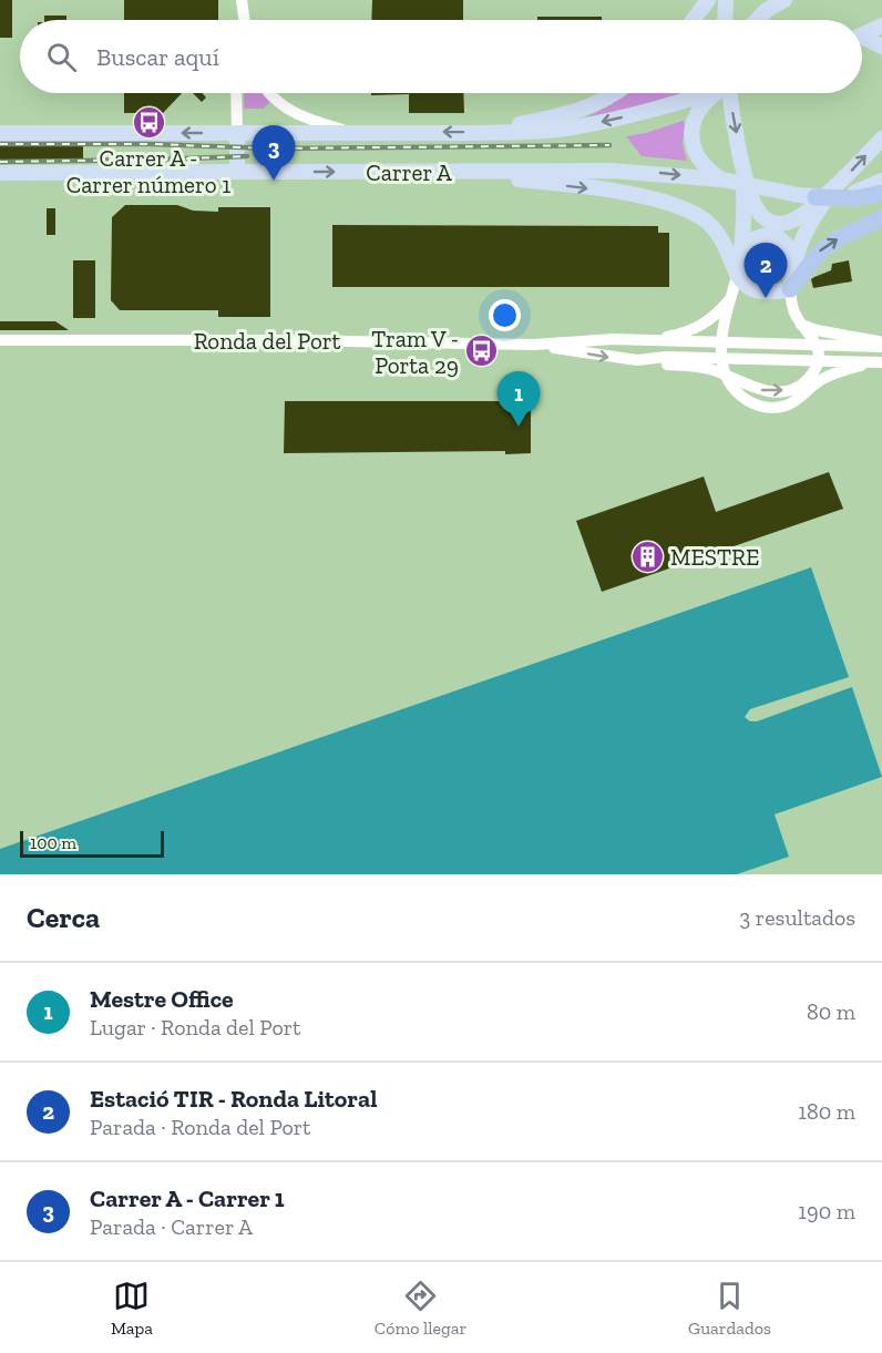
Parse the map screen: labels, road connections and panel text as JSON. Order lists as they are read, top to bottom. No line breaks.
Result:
{"streets":{"main road":["Carrer A"],"street":["Ronda del Port"]},"places":{"bus stop":["Carrer A - Carrer número 1","Tram V - Porta 29"],"building":["MESTRE"]},"scale_bar":"100 m","page":{"search":"Buscar aquí","pins":["3","2","1"],"scale":"100 m","heading":["Cerca","3 resultados"],"list":[{"mark":"1","name":"Mestre Office","note":"Lugar · Ronda del Port","value":"80 m"},{"mark":"2","name":"Estació TIR - Ronda Litoral","note":"Parada · Ronda del Port","value":"180 m"},{"mark":"3","name":"Carrer A - Carrer 1","note":"Parada · Carrer A","value":"190 m"}],"nav":["Mapa","Cómo llegar","Guardados"]}}
